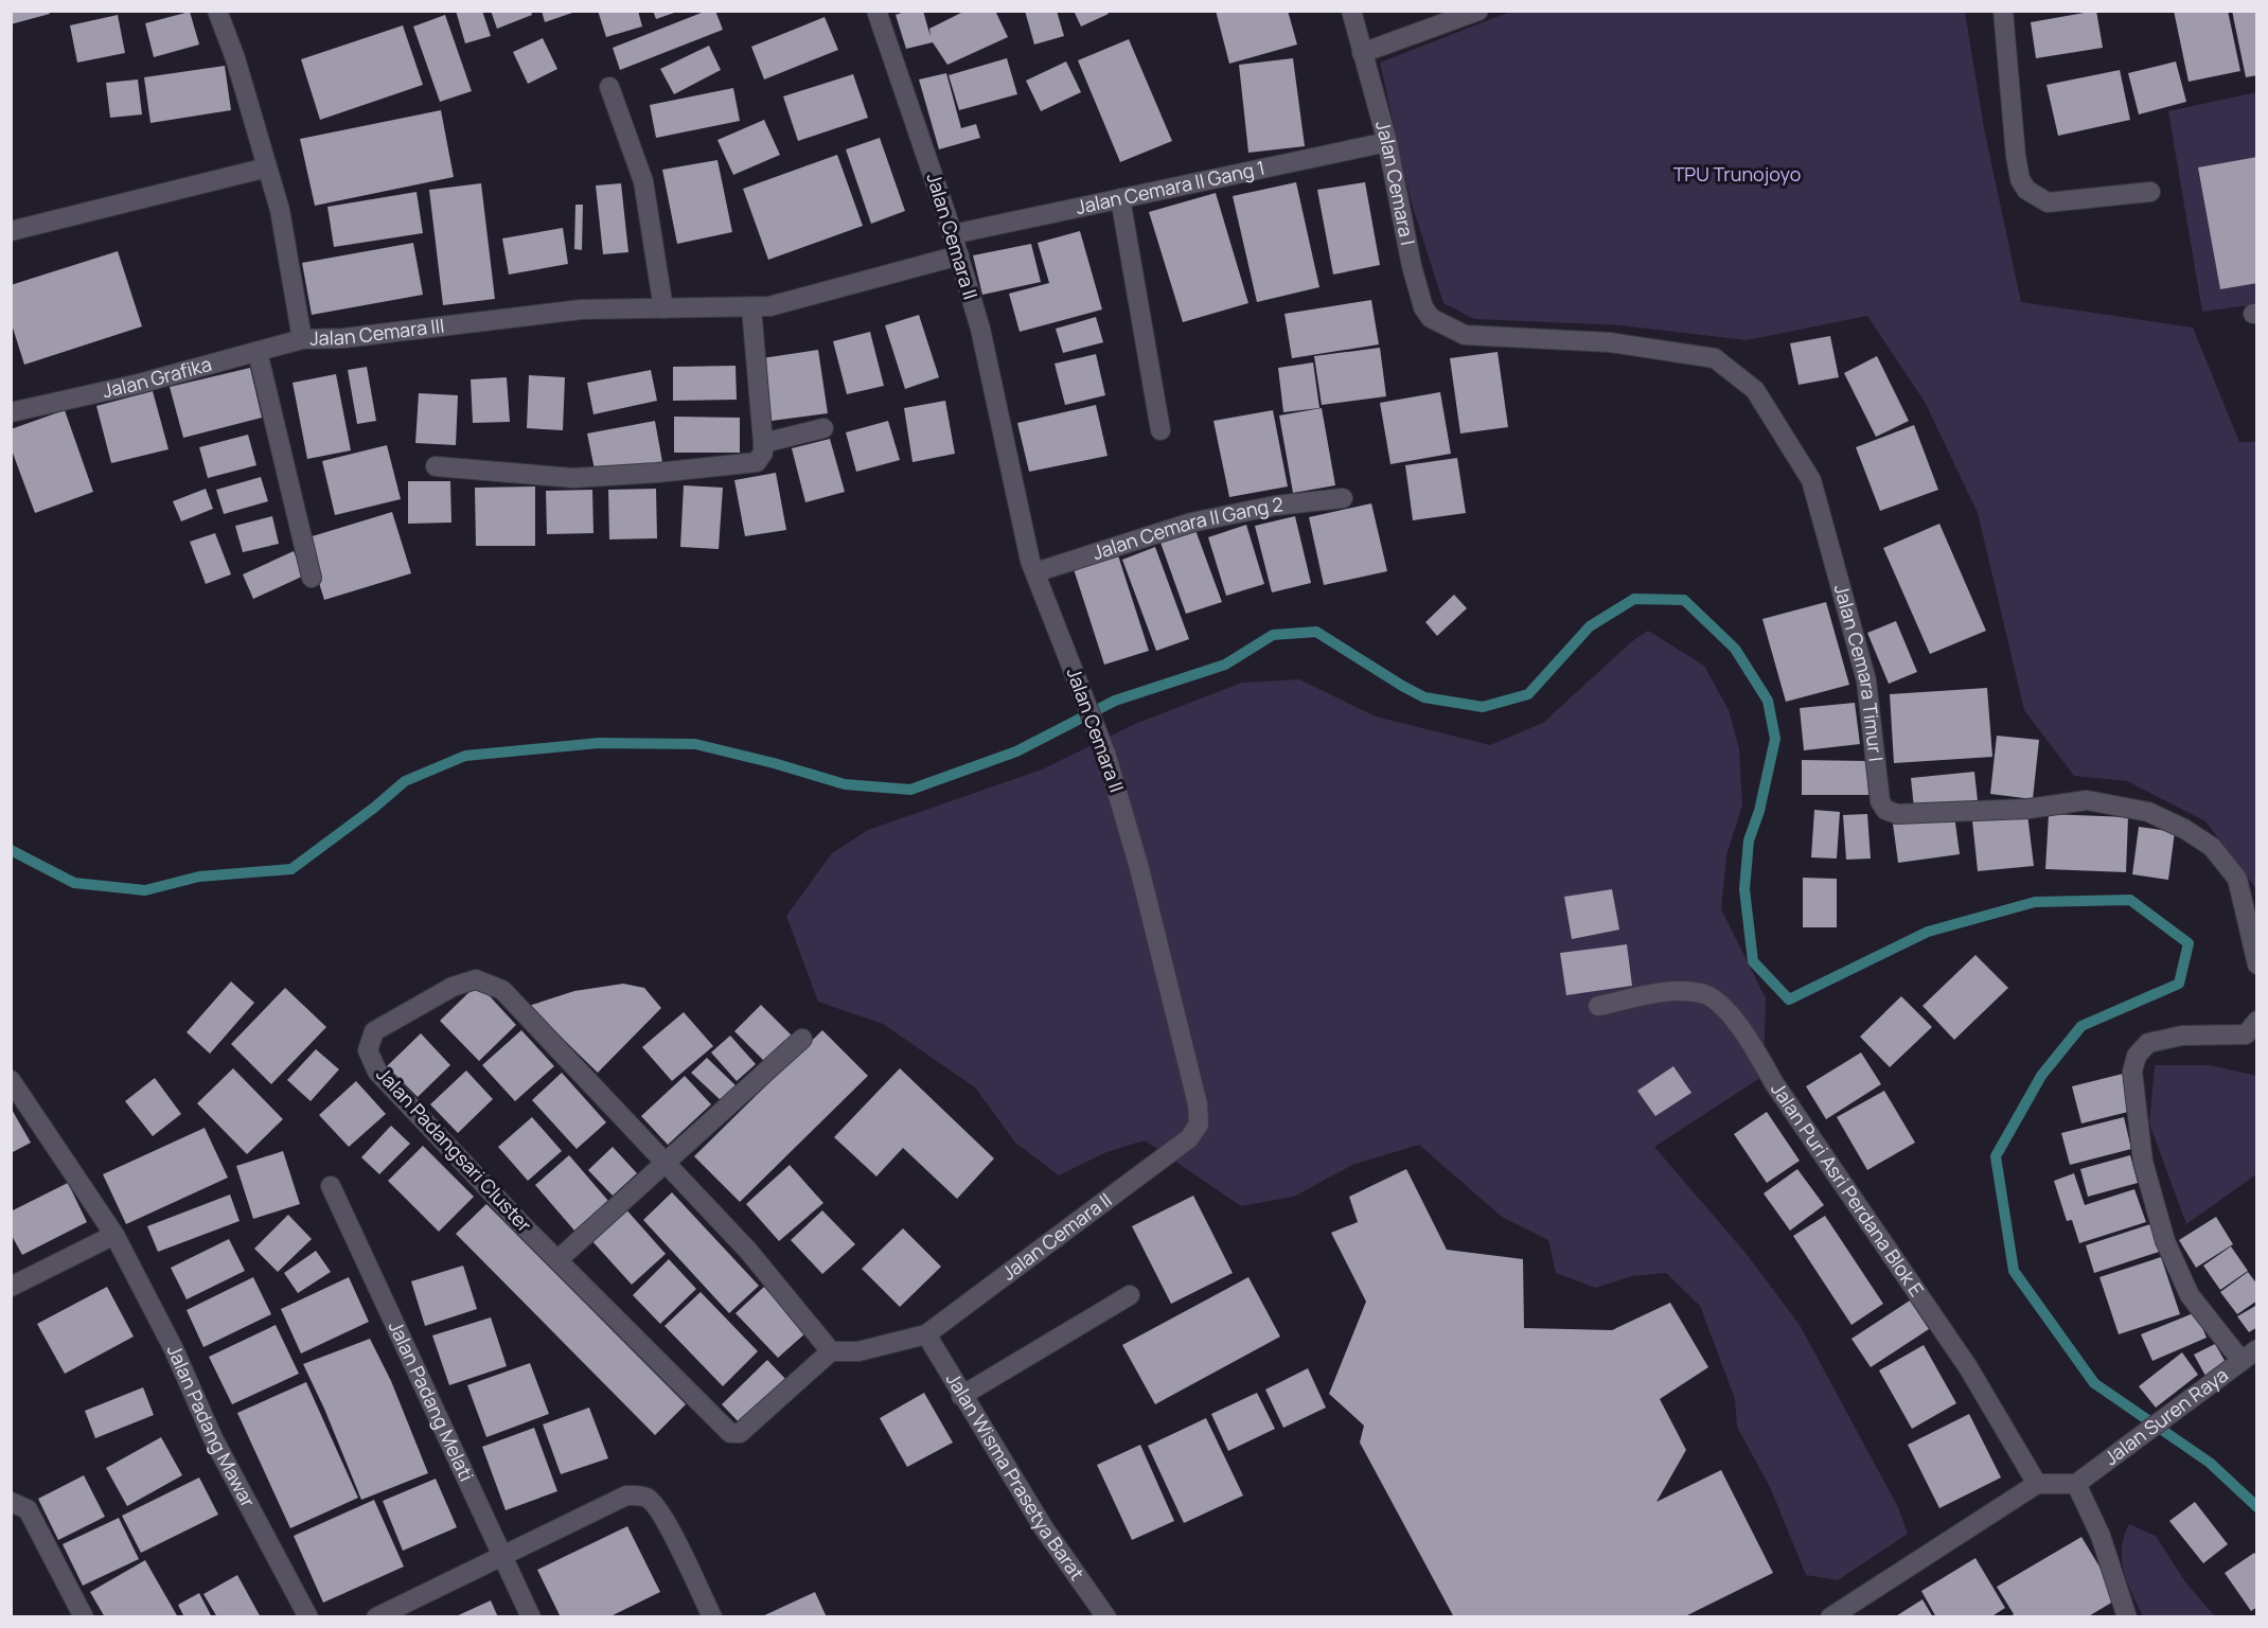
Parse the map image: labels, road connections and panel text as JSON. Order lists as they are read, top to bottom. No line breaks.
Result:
{"streets":{"street":["Jalan Cemara I","Jalan Cemara II Gang 1","Jalan Cemara II","Jalan Cemara III","Jalan Grafika","Jalan Cemara II Gang 2","Jalan Cemara Timur I","Jalan Padangsari Cluster","Jalan Puri Asri Perdana Blok E","Jalan Padang Melati","Jalan Suren Raya","Jalan Padang Mawar","Jalan Wisma Prasetya Barat"]},"crossings":[["Jalan Cemara I","Jalan Cemara II Gang 1"],["Jalan Cemara I","Jalan Cemara Timur I"],["Jalan Cemara II Gang 1","Jalan Cemara II"],["Jalan Cemara II","Jalan Cemara III"],["Jalan Cemara II","Jalan Cemara II Gang 2"],["Jalan Cemara II","Jalan Wisma Prasetya Barat"],["Jalan Cemara III","Jalan Grafika"]],"parks":["TPU Trunojoyo"]}
